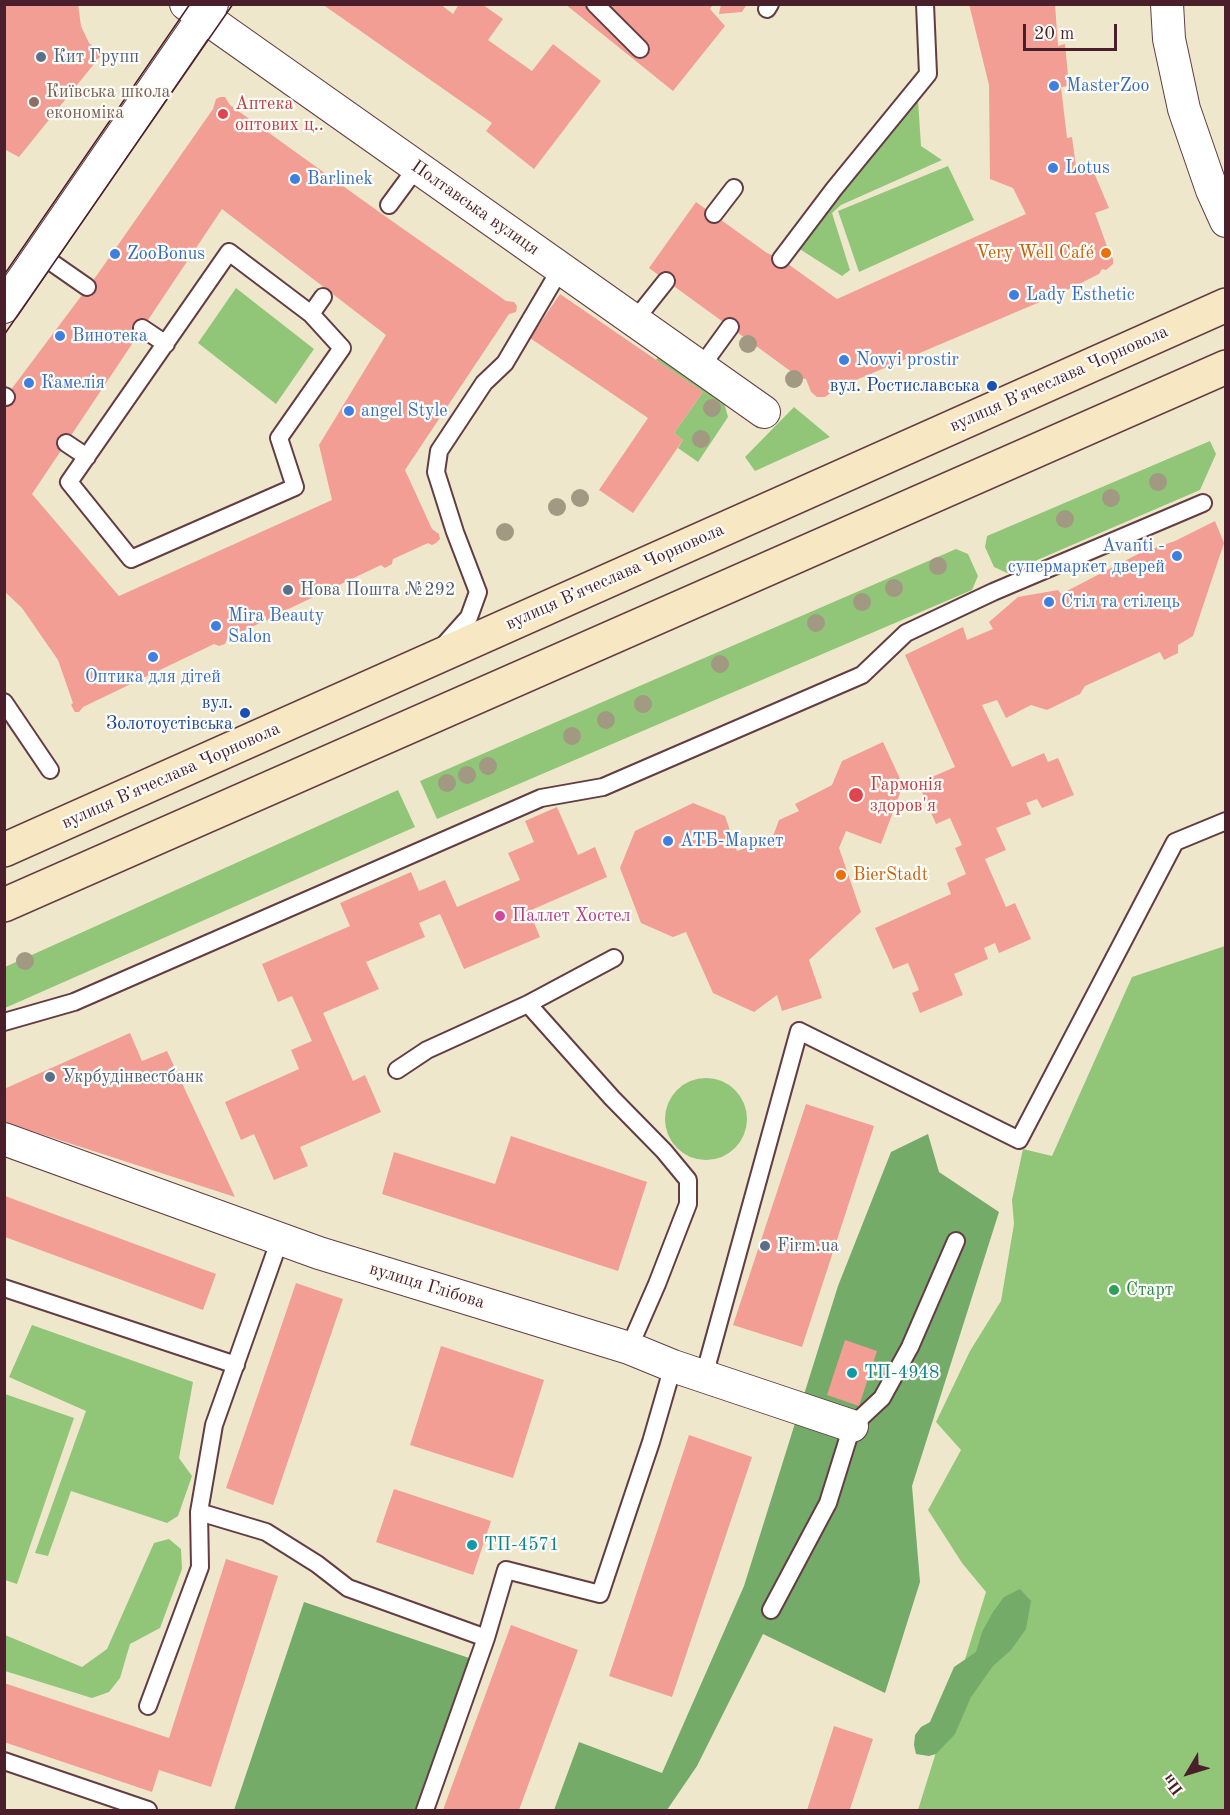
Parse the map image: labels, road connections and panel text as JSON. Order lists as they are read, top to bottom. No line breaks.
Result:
{"streets":{"main road":["вулиця Вʼячеслава Чорновола"],"street":["Полтавська вулиця","вулиця Глібова"]},"places":["Кит Групп","MasterZoo","Київська школа економіка","Аптека оптових ц..","Lotus","Barlinek","Very Well Café","ZooBonus","Lady Esthetic","Винотека","Novyi prostir","Камелія","вул. Ростиславська","angel Style","Avanti - супермаркет дверей","Нова Пошта №292","Стіл та стілець","Mira Beauty Salon","Оптика для дітей","вул. Золотоустiвська","Гармонія здоров'я","АТБ-Маркет","BierStadt","Паллет Хостел","Укрбудінвестбанк","Firm.ua","Старт","ТП-4948","ТП-4571"],"scale_bar":"20 m","north":"bottom left"}
